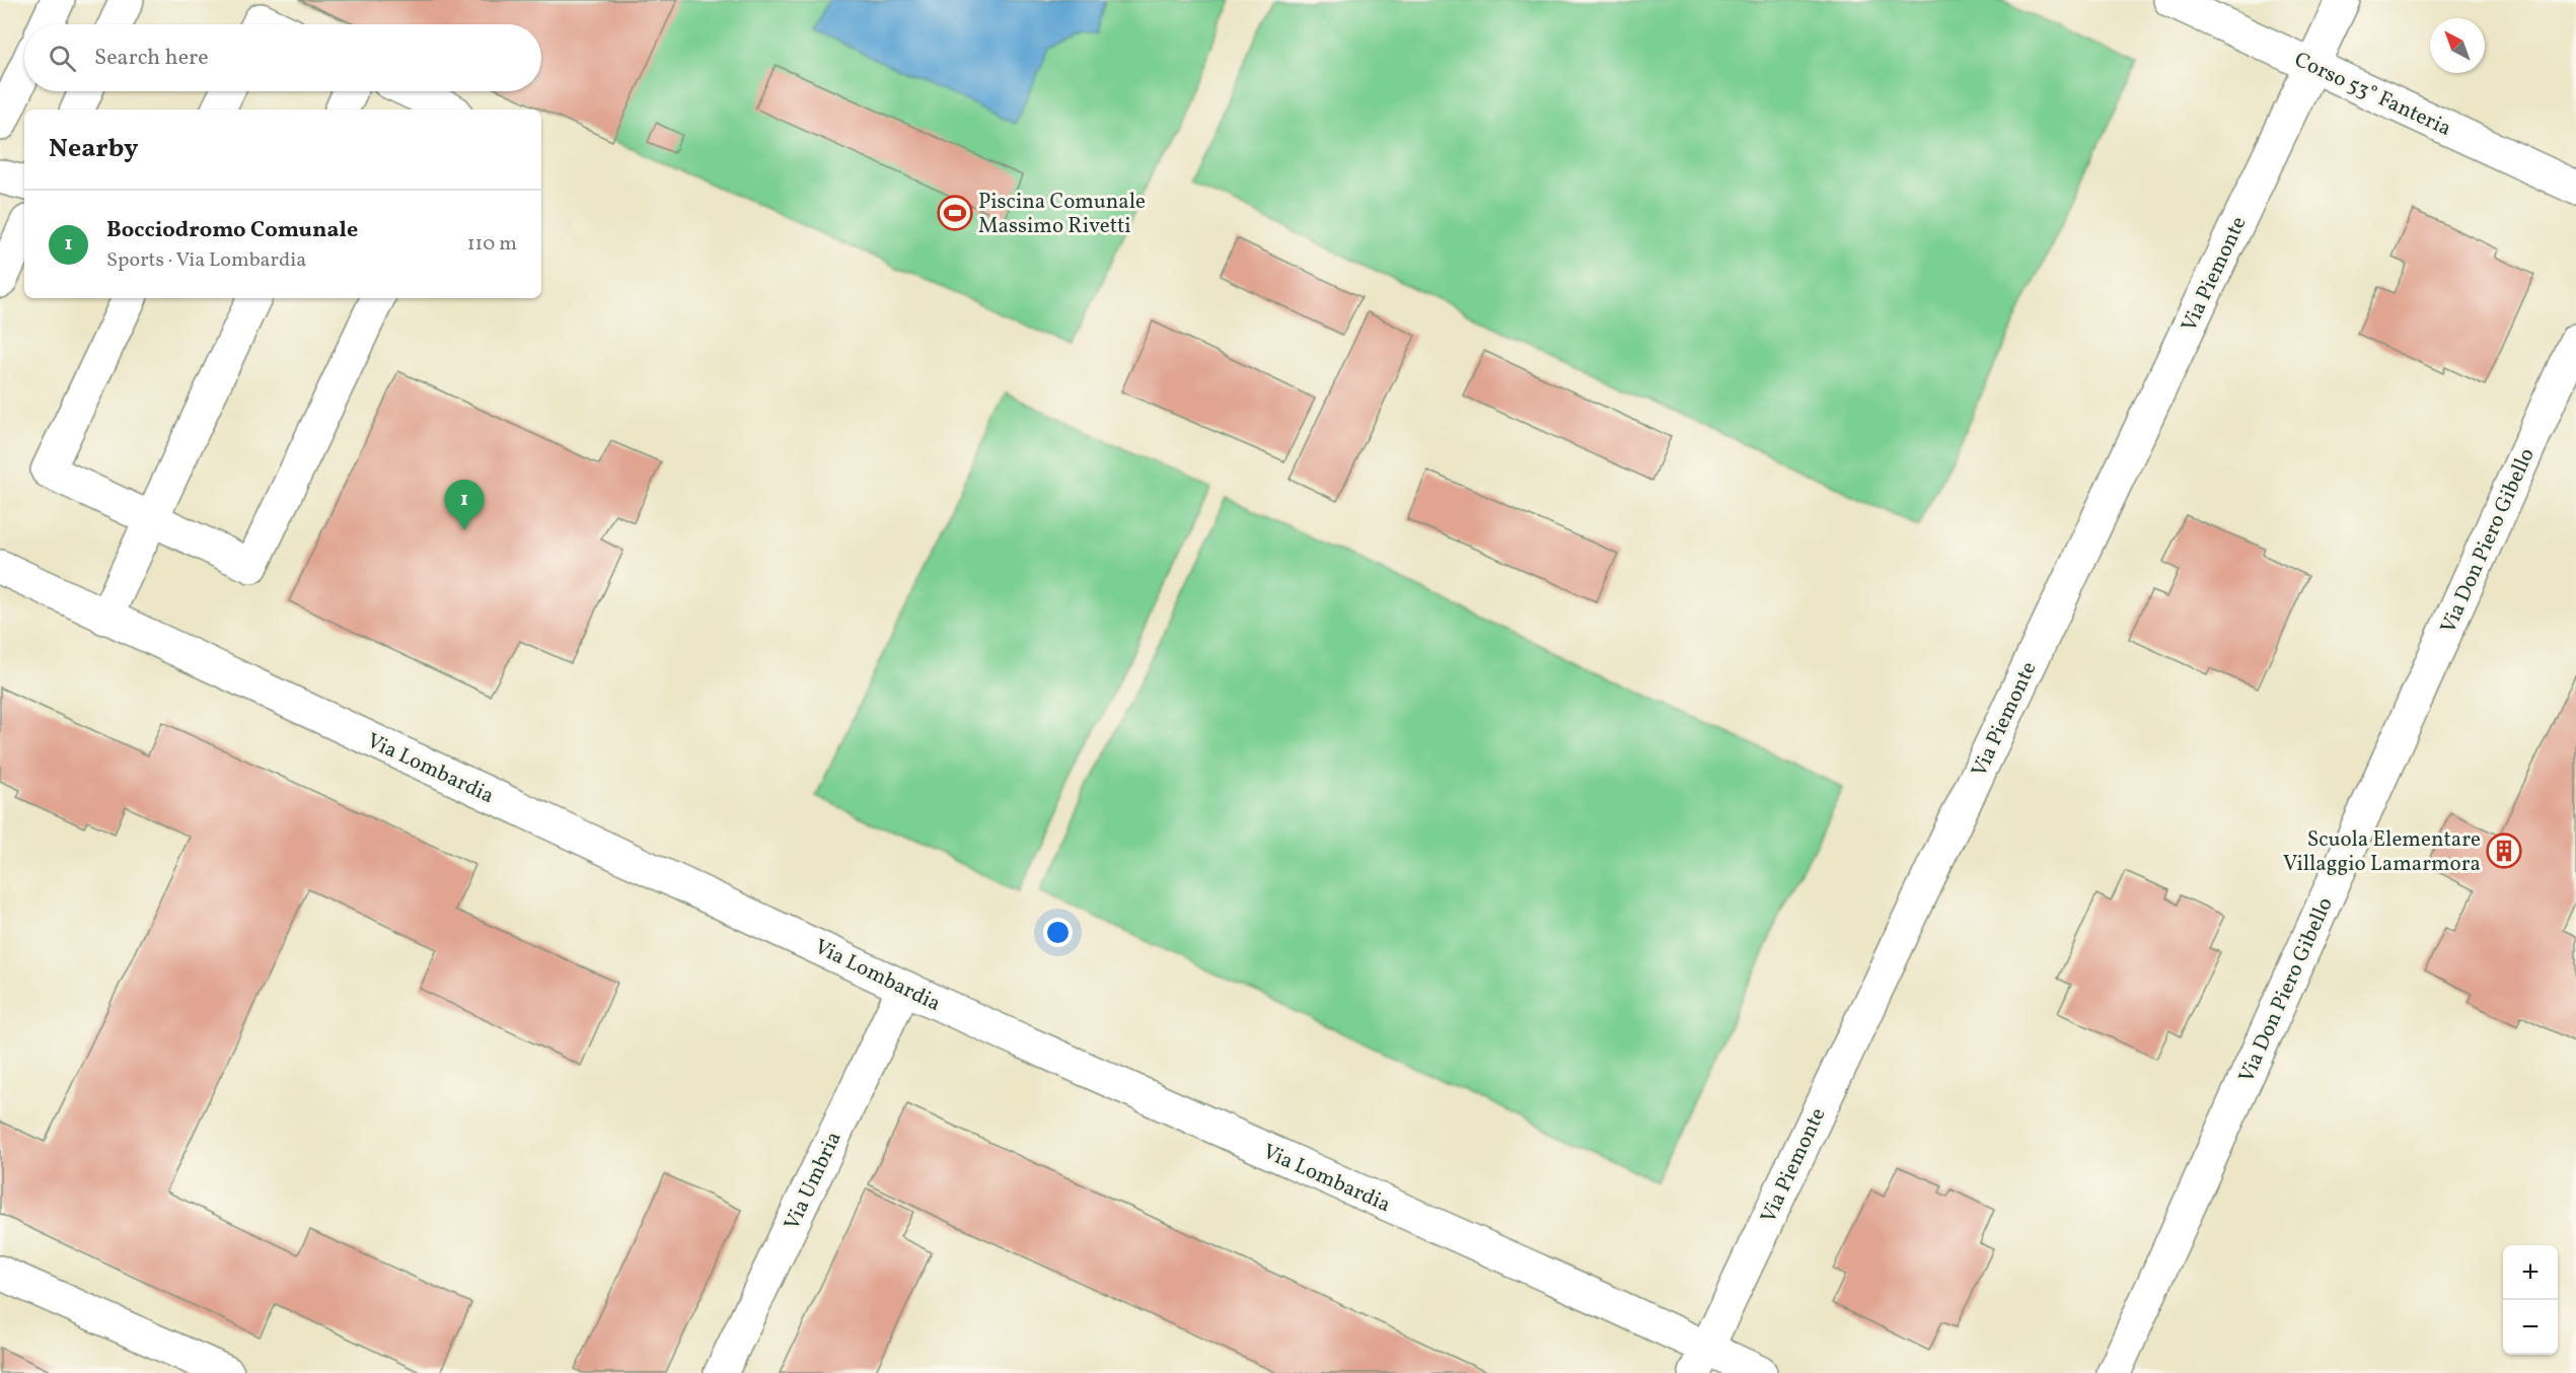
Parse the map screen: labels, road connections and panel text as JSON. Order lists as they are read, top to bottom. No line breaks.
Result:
{"streets":{"street":["Corso 53° Fanteria","Via Piemonte","Via Don Piero Gibello","Via Lombardia","Via Umbria"]},"crossings":[["Corso 53° Fanteria","Via Piemonte"],["Via Piemonte","Via Lombardia"],["Via Lombardia","Via Umbria"]],"places":{"sports":["Piscina Comunale Massimo Rivetti"],"building":["Scuola Elementare Villaggio Lamarmora"]},"north":"top left","page":{"search":"Search here","heading":"Nearby","list":[{"mark":"1","name":"Bocciodromo Comunale","note":"Sports · Via Lombardia","value":"110 m"}],"pins":"1","map_buttons":["+","−"]}}
